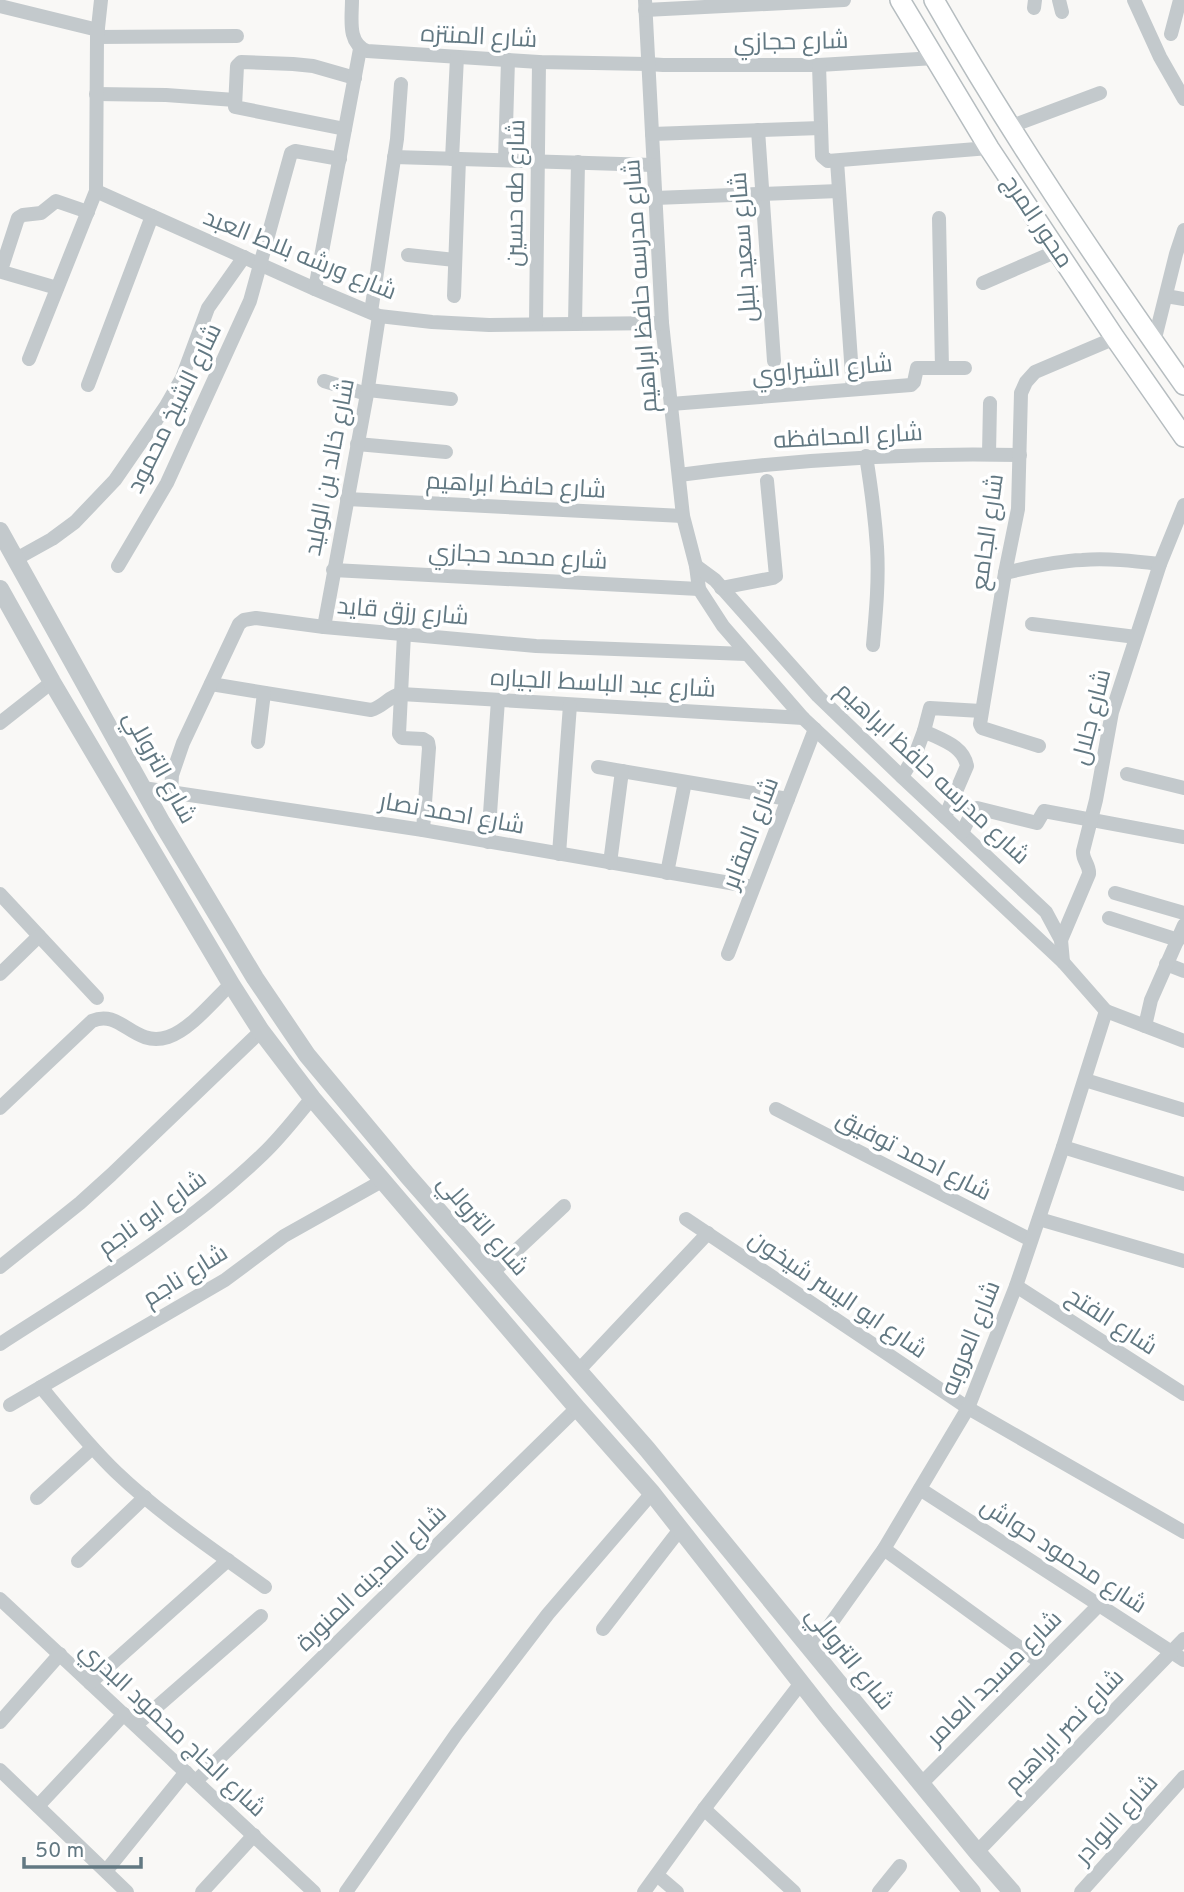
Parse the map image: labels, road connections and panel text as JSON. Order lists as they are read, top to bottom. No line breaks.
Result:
{"streets":{"main road":["محور المرج"],"street":["شارع المنتزه","شارع حجازي","شارع طه حسين","شارع سعيد بلبل","شارع ورشه بلاط العبد","شارع مدرسه حافظ ابراهيم","شارع الشبراوي","شارع الشيخ محمود","شارع المحافظه","شارع خالد بن الوليد","شارع حافظ ابراهيم","شارع الجامع","شارع محمد حجازي","شارع رزق قايد","شارع عبد الباسط الجياره","شارع جلال","شارع التروللي","شارع احمد نصار","شارع المقابر","شارع احمد توفيق","شارع ابو ناجم","شارع ناجم","شارع ابو اليسر شيخون","شارع الفتح","شارع العروبه","شارع محمود حواش","شارع المدينه المنورة","شارع مسجد العامر","شارع الحاج محمود البدري","شارع نصر ابراهيم","شارع اللوادر"]},"crossings":[["شارع المنتزه","شارع حجازي"],["شارع المنتزه","شارع طه حسين"],["شارع المنتزه","شارع مدرسه حافظ ابراهيم"],["شارع حجازي","محور المرج"],["شارع حجازي","شارع مدرسه حافظ ابراهيم"],["شارع طه حسين","شارع ورشه بلاط العبد"],["محور المرج","شارع الجامع"],["شارع ورشه بلاط العبد","شارع مدرسه حافظ ابراهيم"],["شارع ورشه بلاط العبد","شارع الشيخ محمود"],["شارع ورشه بلاط العبد","شارع خالد بن الوليد"],["شارع مدرسه حافظ ابراهيم","شارع الشبراوي"],["شارع مدرسه حافظ ابراهيم","شارع المحافظه"],["شارع مدرسه حافظ ابراهيم","شارع حافظ ابراهيم"],["شارع مدرسه حافظ ابراهيم","شارع محمد حجازي"],["شارع مدرسه حافظ ابراهيم","شارع رزق قايد"],["شارع مدرسه حافظ ابراهيم","شارع عبد الباسط الجياره"],["شارع مدرسه حافظ ابراهيم","شارع جلال"],["شارع مدرسه حافظ ابراهيم","شارع المقابر"],["شارع مدرسه حافظ ابراهيم","شارع العروبه"],["شارع المحافظه","شارع الجامع"],["شارع خالد بن الوليد","شارع حافظ ابراهيم"],["شارع خالد بن الوليد","شارع محمد حجازي"],["شارع خالد بن الوليد","شارع رزق قايد"],["شارع رزق قايد","شارع احمد نصار"],["شارع التروللي","شارع احمد نصار"],["شارع التروللي","شارع ابو ناجم"],["شارع التروللي","شارع ناجم"],["شارع التروللي","شارع العروبه"],["شارع التروللي","شارع المدينه المنورة"],["شارع التروللي","شارع مسجد العامر"],["شارع التروللي","شارع نصر ابراهيم"],["شارع احمد نصار","شارع المقابر"],["شارع احمد توفيق","شارع العروبه"],["شارع ابو اليسر شيخون","شارع العروبه"],["شارع الفتح","شارع العروبه"],["شارع العروبه","شارع محمود حواش"],["شارع محمود حواش","شارع مسجد العامر"],["شارع محمود حواش","شارع نصر ابراهيم"],["شارع المدينه المنورة","شارع الحاج محمود البدري"]],"scale_bar":"50 m"}
